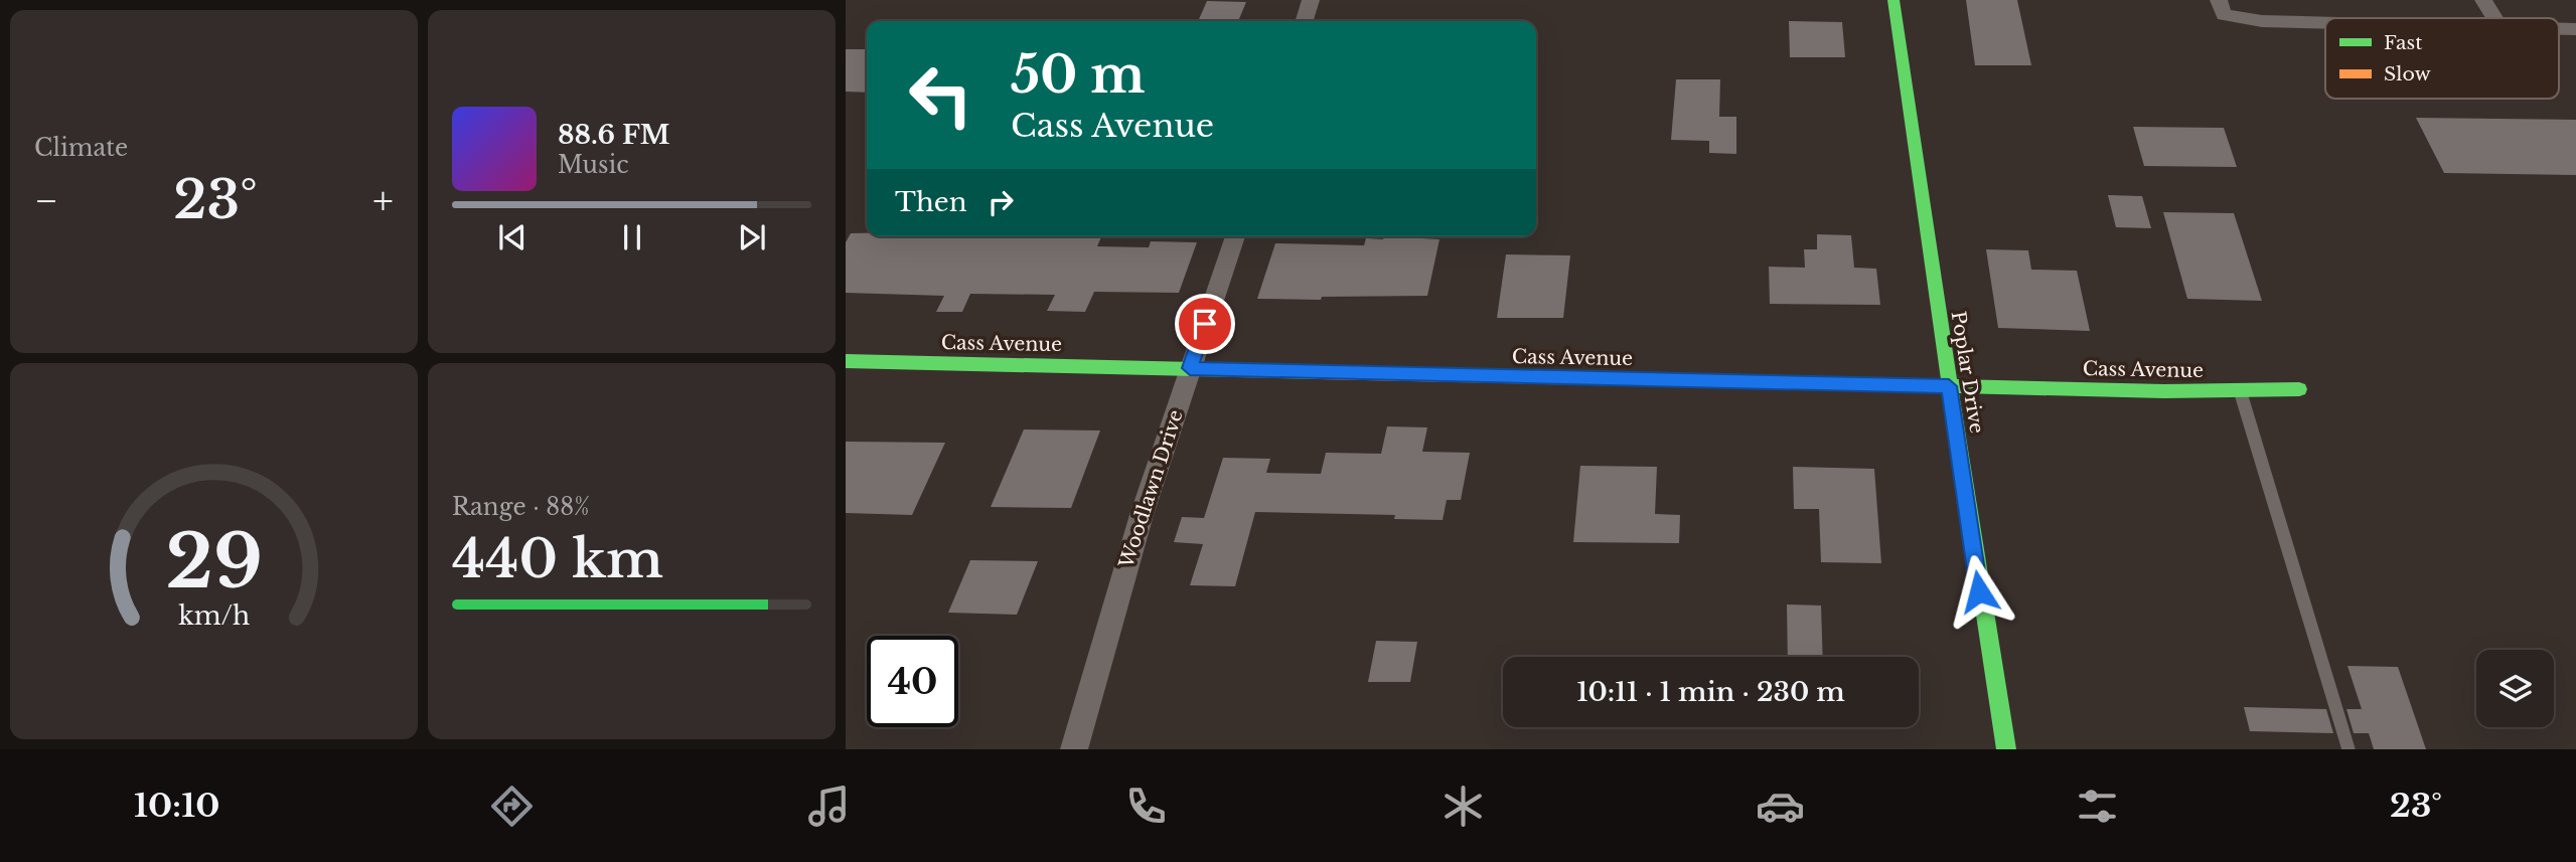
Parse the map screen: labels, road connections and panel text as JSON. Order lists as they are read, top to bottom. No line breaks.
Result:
{"streets":{"street":["Cass Avenue","Poplar Drive","Woodlawn Drive"]},"crossings":[["Cass Avenue","Poplar Drive"],["Cass Avenue","Woodlawn Drive"]],"legend":["Fast","Slow"],"page":{"tile":["Climate",["Range · 88%","440 km"]],"turn":["50 m","Cass Avenue"],"song":["88.6 FM","Music"],"then":"Then","heat":["−","23°","+"],"limit":"40","trip":"10:11 · 1 min · 230 m","tabs":["10:10","23°"],"gauge":["29","km/h"]}}
